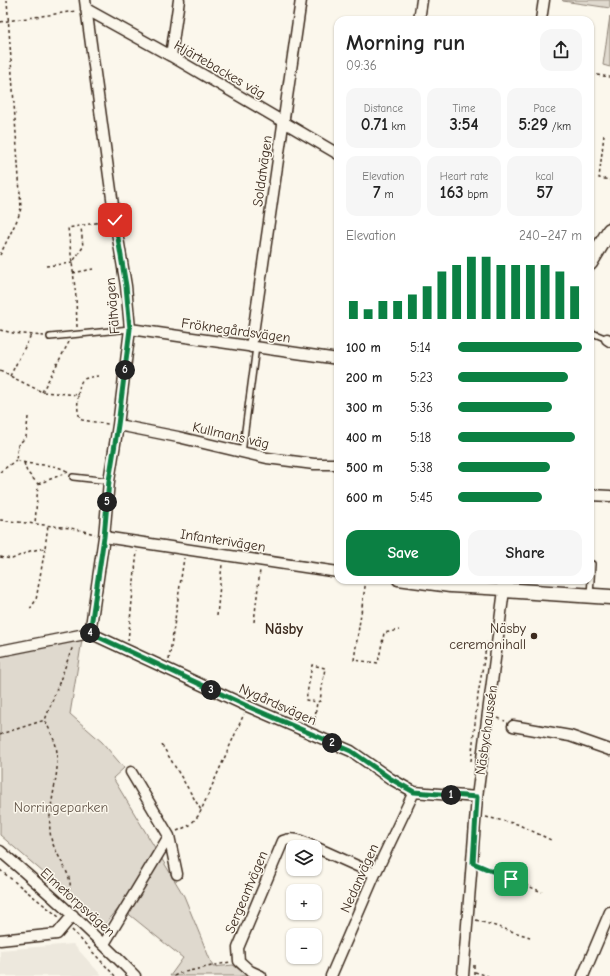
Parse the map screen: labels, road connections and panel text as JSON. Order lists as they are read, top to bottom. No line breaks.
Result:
{"streets":{"street":["Hjärtebackes väg","Soldatvägen","Fältvägen","Fröknegårdsvägen","Kullmans väg","Infanterivägen","Nygårdsvägen","Näsbychaussén","Nedanvägen","Sergeantvägen","Elmetorpsvägen"]},"crossings":[["Hjärtebackes väg","Soldatvägen"],["Hjärtebackes väg","Fältvägen"],["Soldatvägen","Fröknegårdsvägen"],["Fältvägen","Fröknegårdsvägen"],["Fältvägen","Kullmans väg"],["Fältvägen","Infanterivägen"],["Fältvägen","Nygårdsvägen"],["Nygårdsvägen","Näsbychaussén"],["Nygårdsvägen","Nedanvägen"],["Nedanvägen","Sergeantvägen"]],"districts":["Näsby"],"parks":["Norringeparken"],"places":["Näsby ceremonihall"],"page":{"heading":["Morning run","09:36"],"stats":[["Distance","0.71 km"],["Time","3:54"],["Pace","5:29 /km"],["Elevation","7 m"],["Heart rate","163 bpm"],["kcal","57"]],"chart":["Elevation","240–247 m"],"list":[{"name":"100 m","note":"5:14"},{"name":"200 m","note":"5:23"},{"name":"300 m","note":"5:36"},{"name":"400 m","note":"5:18"},{"name":"500 m","note":"5:38"},{"name":"600 m","note":"5:45"}],"pins":["6","5","4","3","2","1"],"buttons":["Save","Share"],"map_buttons":["+","−"]}}
